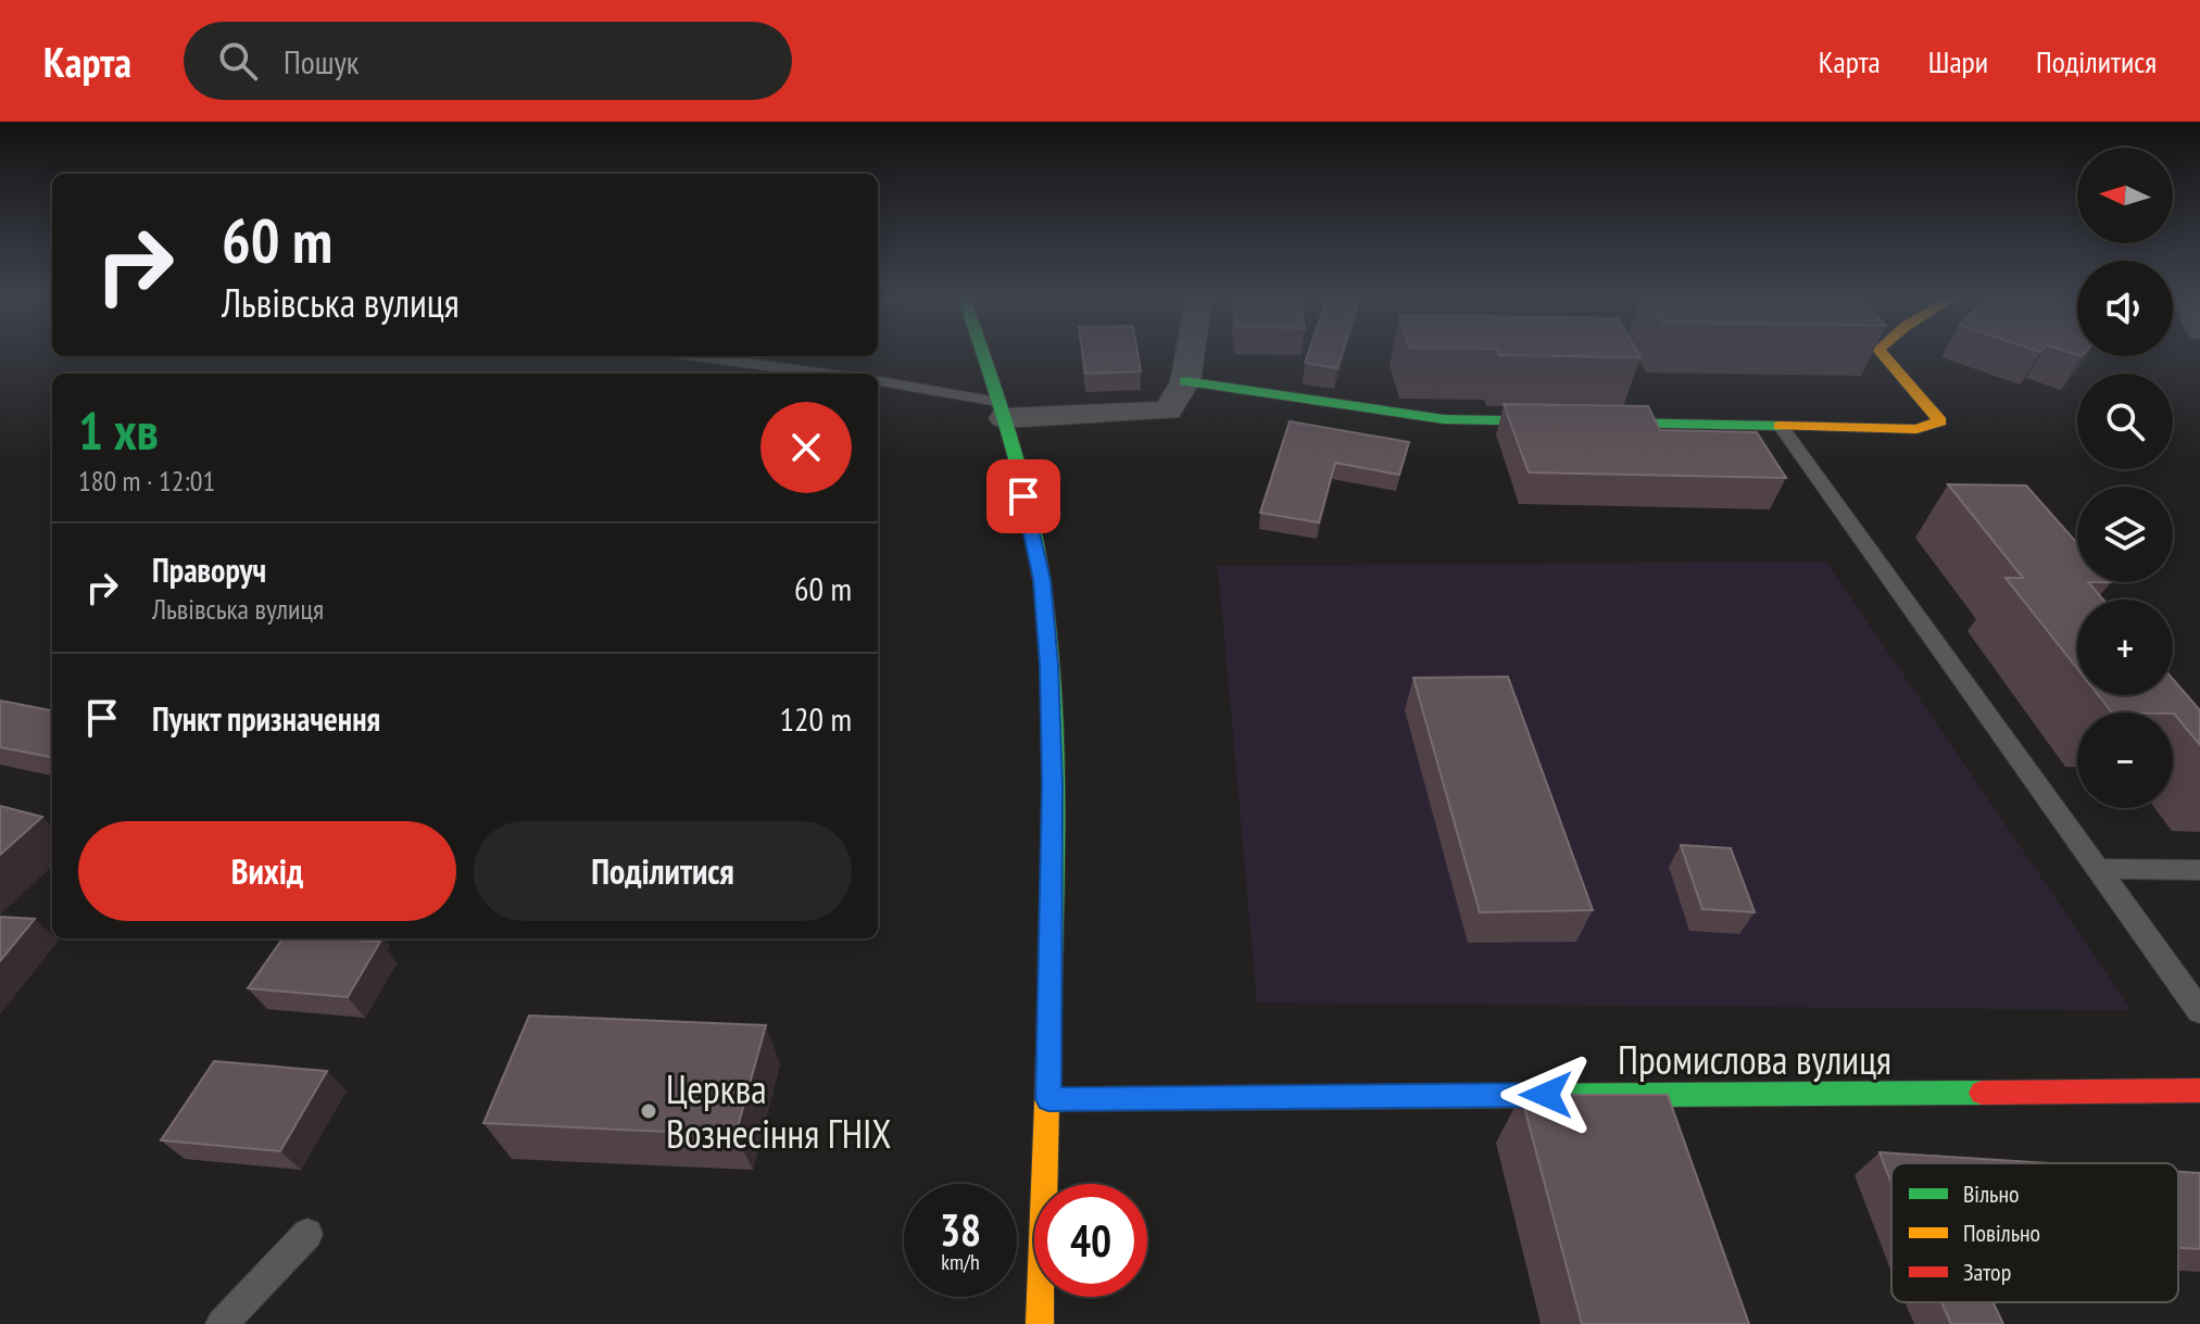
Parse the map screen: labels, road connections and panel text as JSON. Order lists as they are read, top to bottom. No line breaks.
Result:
{"streets":{"street":["Промислова вулиця"]},"places":["Церква Вознесіння ГНІХ"],"legend":["Вільно","Повільно","Затор"],"north":"left","page":{"header":"Карта","search":"Пошук","nav":["Карта","Шари","Поділитися"],"map_buttons":["+","−"],"turn":["60 m","Львівська вулиця"],"heading":["1 хв","180 m · 12:01"],"list":[{"name":"Праворуч","note":"Львівська вулиця","value":"60 m"},{"name":"Пункт призначення","value":"120 m"}],"buttons":["Вихід","Поділитися"],"speed":"38 km/h","limit":"40"}}
